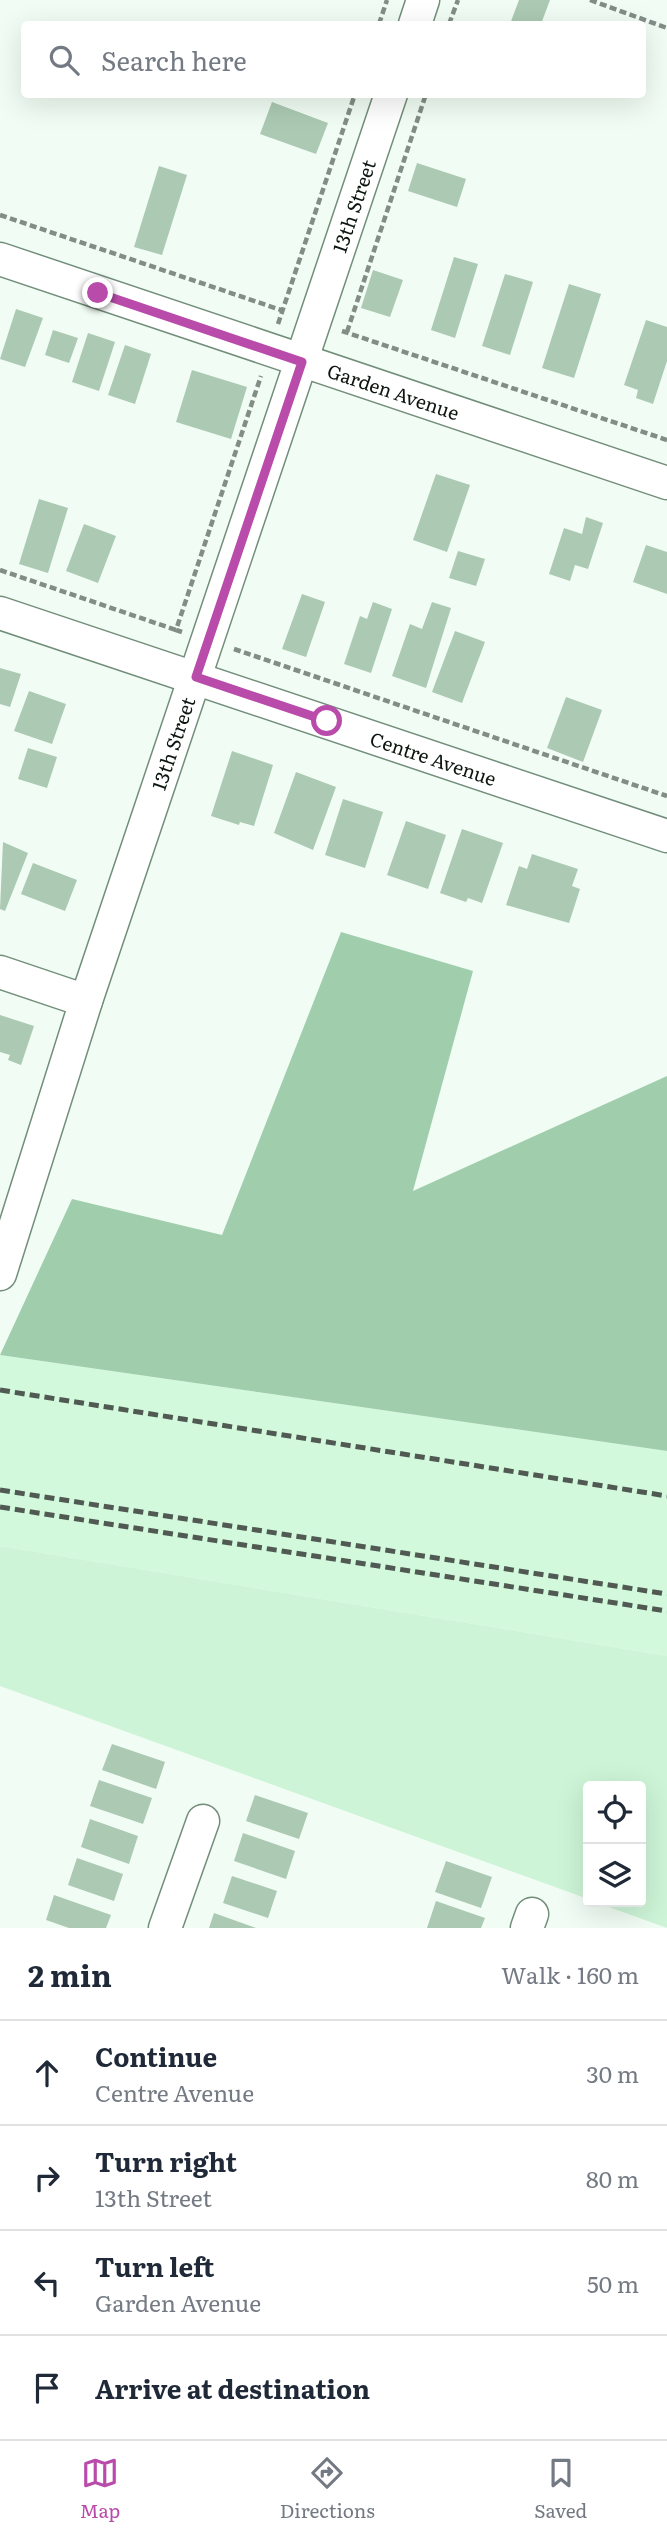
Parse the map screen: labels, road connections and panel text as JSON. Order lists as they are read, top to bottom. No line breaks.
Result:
{"streets":{"street":["13th Street","Garden Avenue","Centre Avenue"]},"crossings":[["13th Street","Garden Avenue"],["13th Street","Centre Avenue"]],"page":{"search":"Search here","heading":["2 min","Walk · 160 m"],"list":[["Continue","Centre Avenue","30 m"],["Turn right","13th Street","80 m"],["Turn left","Garden Avenue","50 m"],"Arrive at destination"],"nav":["Map","Directions","Saved"]}}
